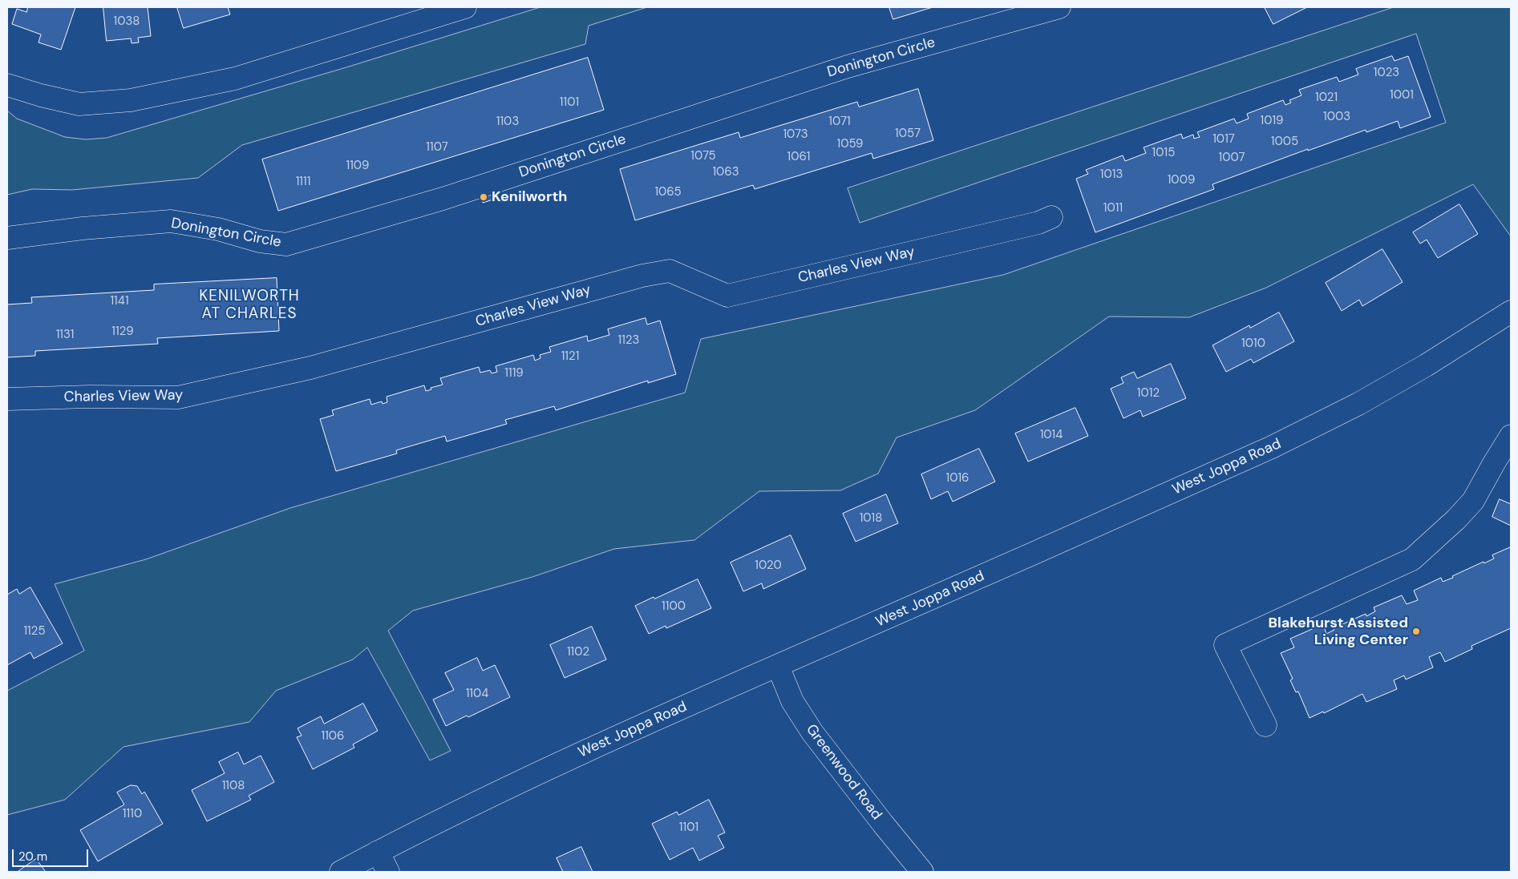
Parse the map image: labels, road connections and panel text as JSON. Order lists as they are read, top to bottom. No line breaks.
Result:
{"streets":{"street":["Donington Circle","Charles View Way","West Joppa Road","Greenwood Road"]},"crossings":[["West Joppa Road","Greenwood Road"]],"districts":["KENILWORTH AT CHARLES"],"places":["Kenilworth","Blakehurst Assisted Living Center"],"house_numbers":["1038","1023","1001","1021","1101","1003","1019","1103","1071","1057","1073","1017","1005","1059","1107","1015","1075","1061","1007","1109","1063","1013","1009","1111","1065","1011","1141","1129","1131","1123","1010","1121","1119","1012","1014","1016","1018","1020","1100","1125","1102","1104","1106","1108","1110","1101"],"scale_bar":"20 m"}
